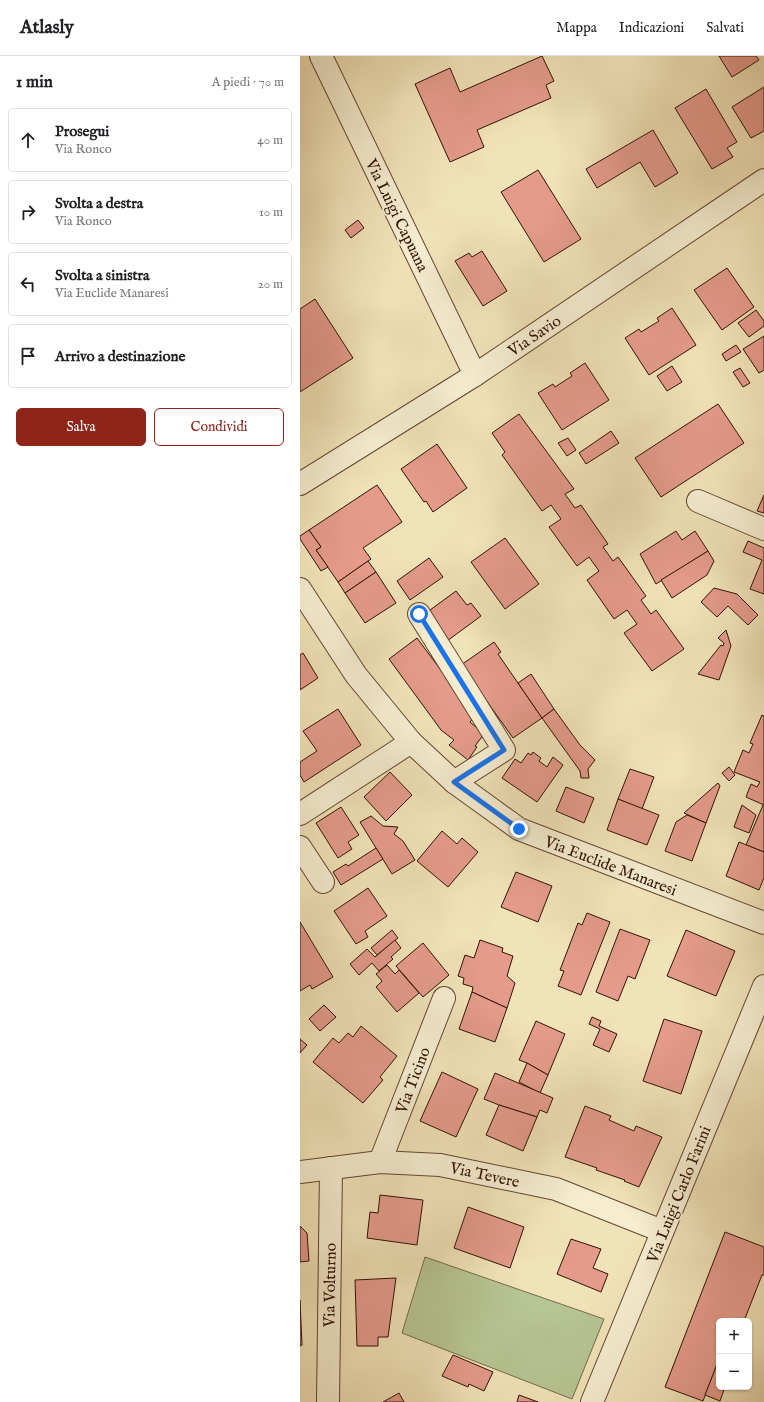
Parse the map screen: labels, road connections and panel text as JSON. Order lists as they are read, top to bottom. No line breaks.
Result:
{"streets":{"street":["Via Luigi Capuana","Via Savio","Via Euclide Manaresi","Via Ticino","Via Tevere","Via Luigi Carlo Farini","Via Volturno"]},"crossings":[["Via Luigi Capuana","Via Savio"],["Via Ticino","Via Tevere"],["Via Tevere","Via Luigi Carlo Farini"],["Via Tevere","Via Volturno"]],"page":{"header":"Atlasly","nav":["Mappa","Indicazioni","Salvati"],"heading":["1 min","A piedi · 70 m"],"list":[["Prosegui","Via Ronco","40 m"],["Svolta a destra","Via Ronco","10 m"],["Svolta a sinistra","Via Euclide Manaresi","20 m"],"Arrivo a destinazione"],"buttons":["Salva","Condividi"],"map_buttons":["+","−"]}}
